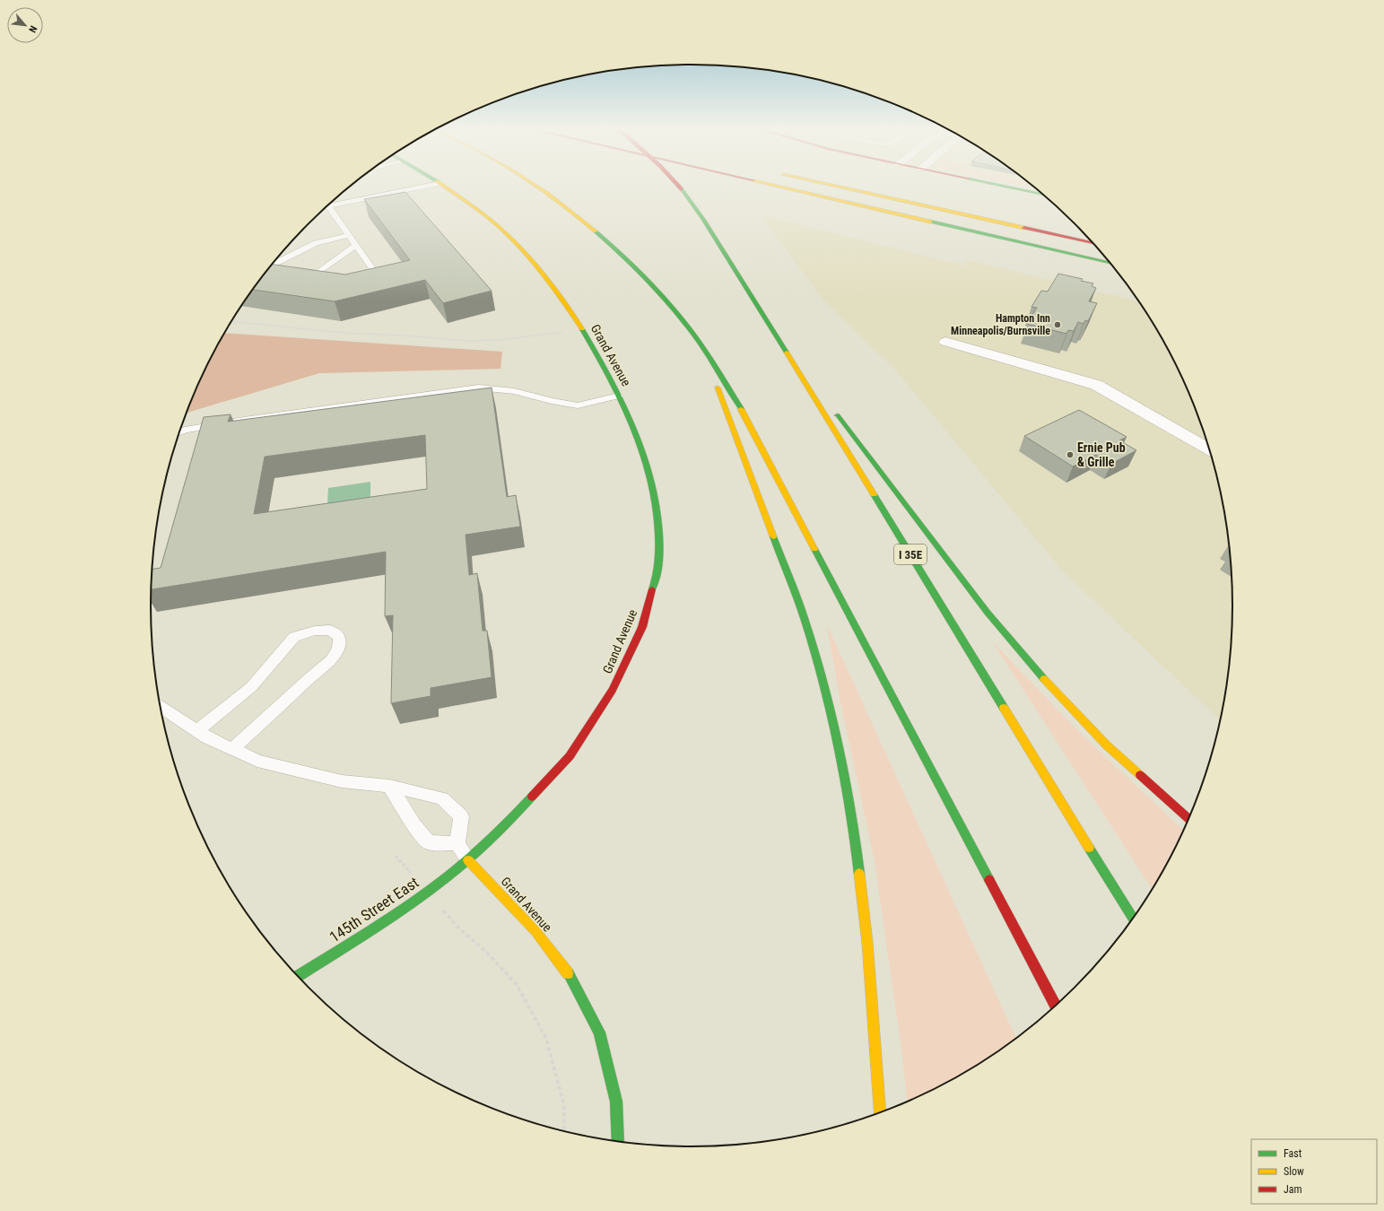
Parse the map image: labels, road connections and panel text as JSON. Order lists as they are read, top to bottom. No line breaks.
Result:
{"streets":{"main road":["Grand Avenue","I 35E","145th Street East"]},"crossings":[["Grand Avenue","145th Street East"]],"places":["Hampton Inn Minneapolis/Burnsville","Ernie Pub & Grille"],"legend":["Fast","Slow","Jam"],"north":"bottom right"}
